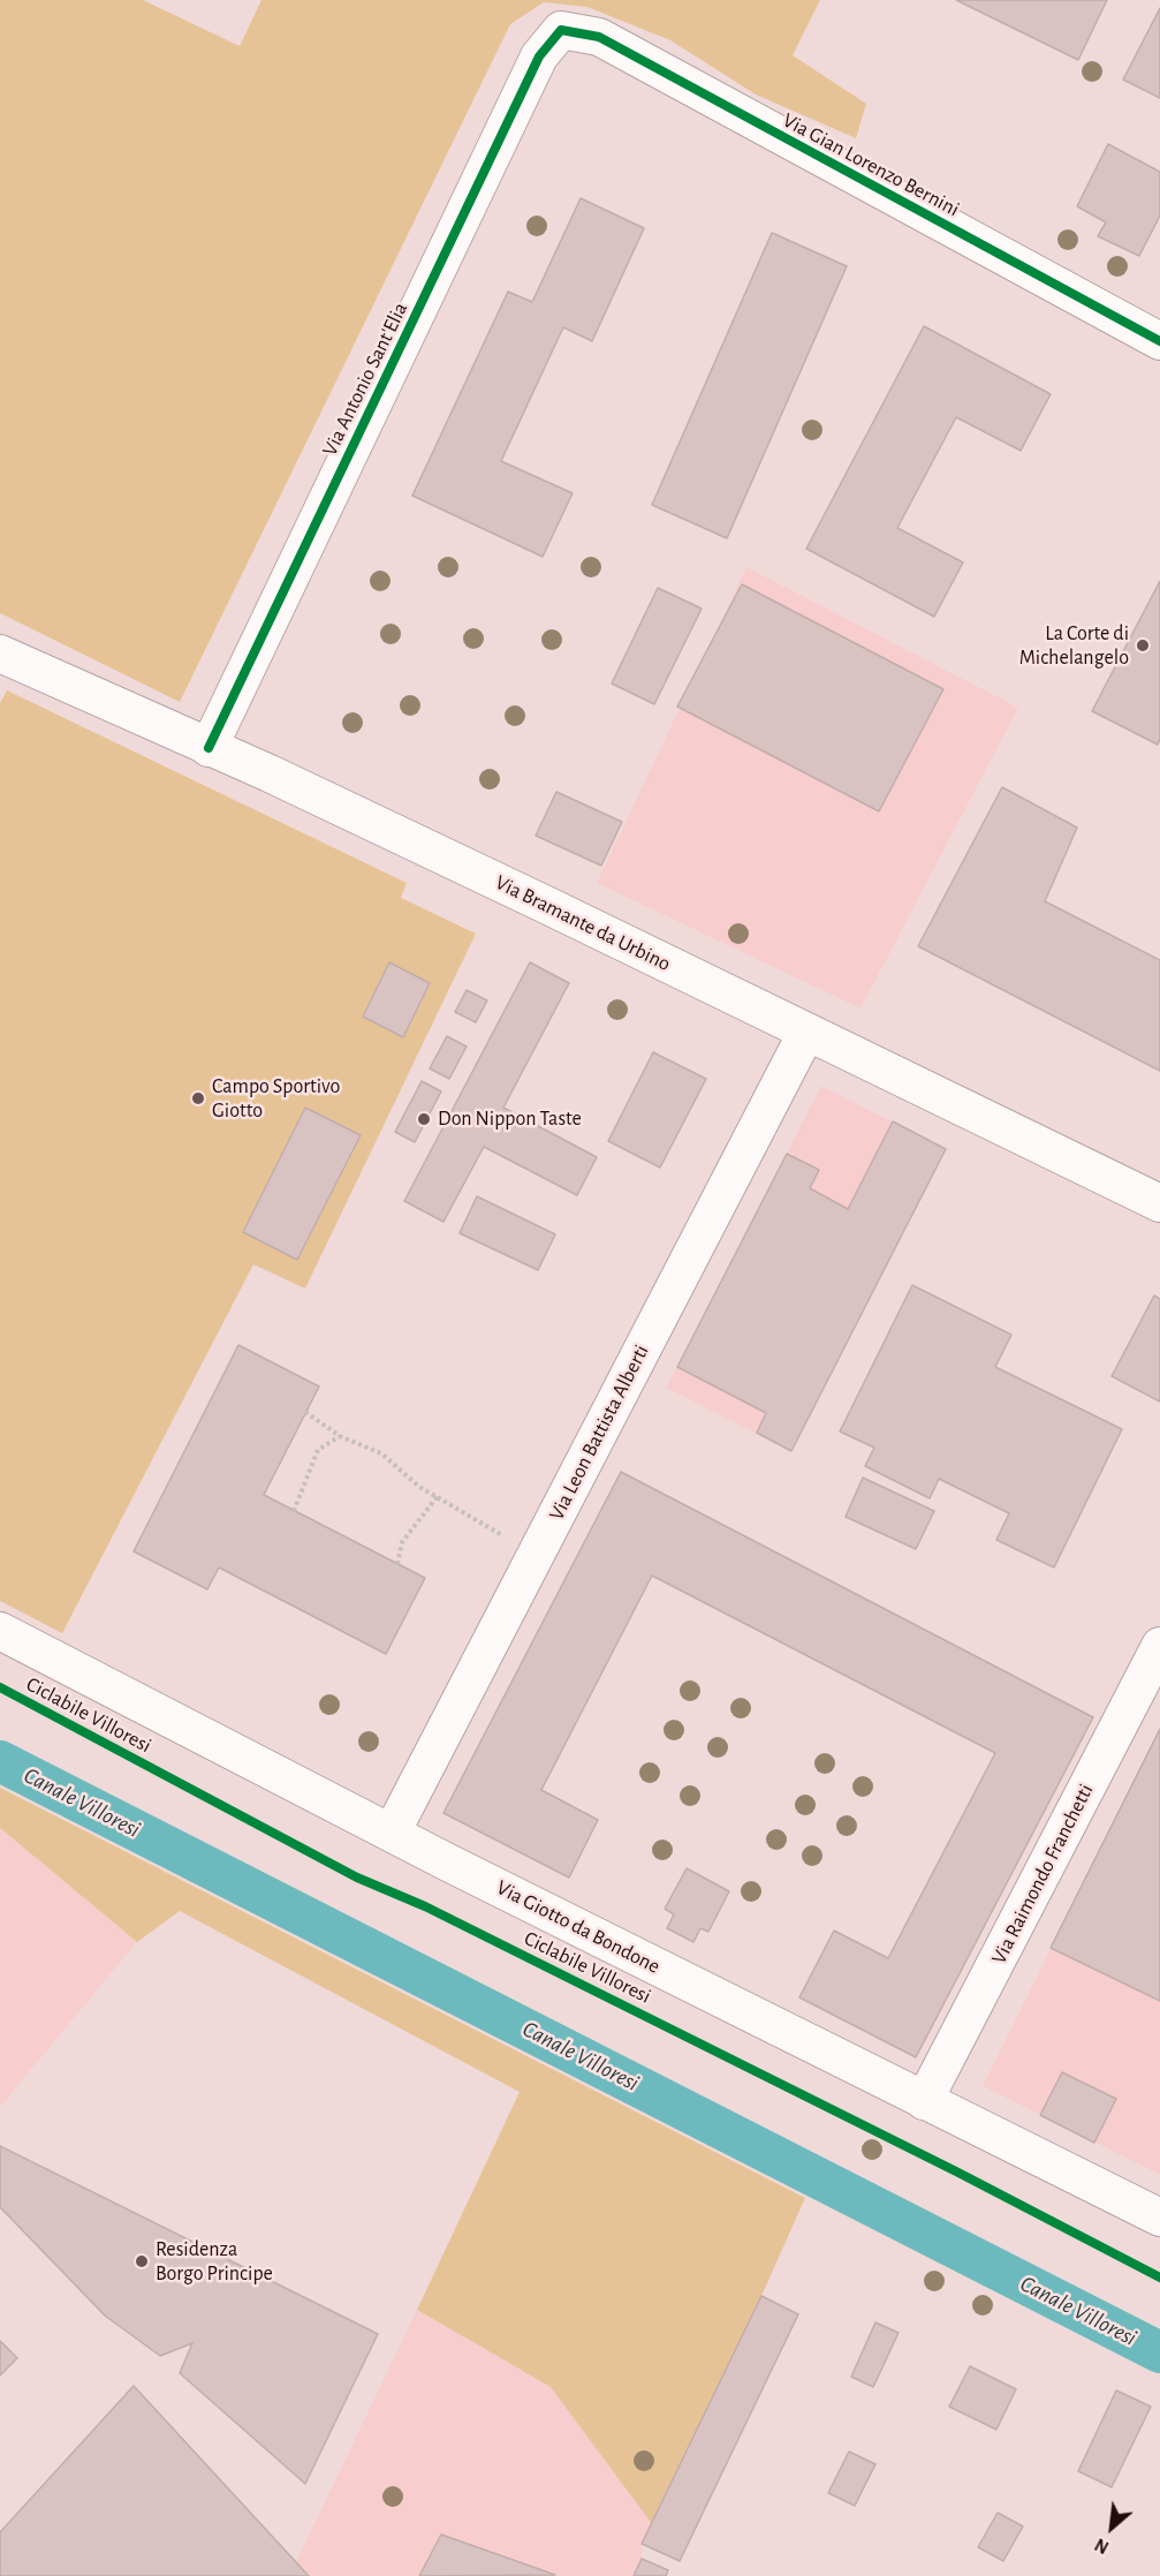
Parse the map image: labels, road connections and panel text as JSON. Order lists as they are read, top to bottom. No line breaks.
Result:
{"streets":{"street":["Via Gian Lorenzo Bernini","Via Antonio Sant'Elia","Via Bramante da Urbino","Via Leon Battista Alberti","Via Raimondo Franchetti","Via Giotto da Bondone"],"cycle path":["Ciclabile Villoresi"]},"crossings":[["Via Gian Lorenzo Bernini","Via Antonio Sant'Elia"],["Via Antonio Sant'Elia","Via Bramante da Urbino"],["Via Bramante da Urbino","Via Leon Battista Alberti"],["Via Leon Battista Alberti","Via Giotto da Bondone"],["Via Raimondo Franchetti","Via Giotto da Bondone"]],"water":["Canale Villoresi"],"places":["La Corte di Michelangelo","Campo Sportivo Giotto","Don Nippon Taste","Residenza Borgo Principe"],"north":"bottom left"}
